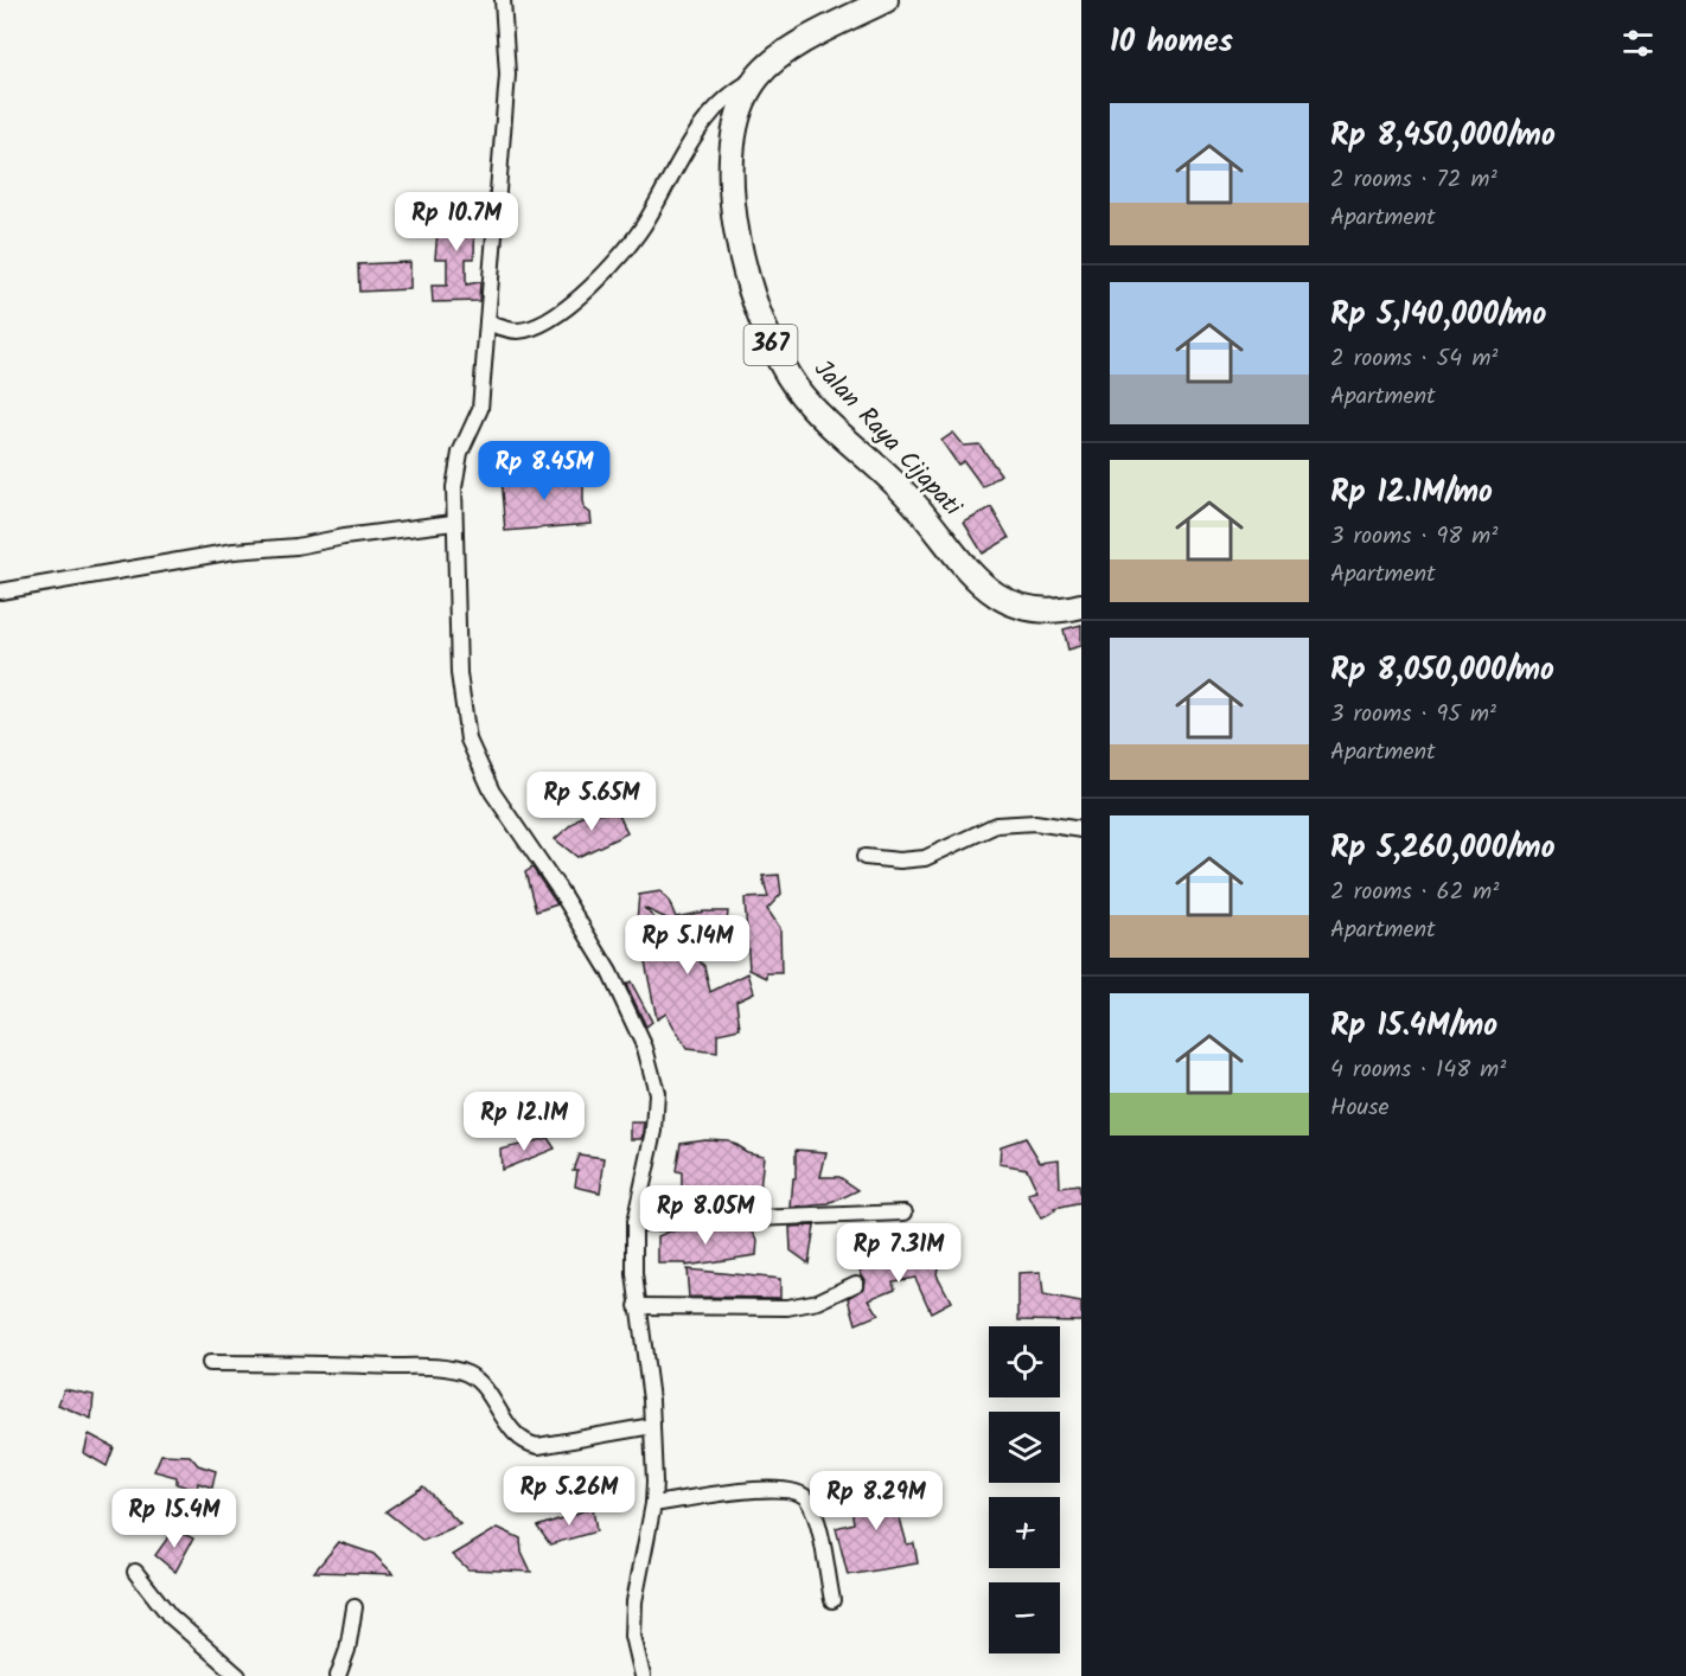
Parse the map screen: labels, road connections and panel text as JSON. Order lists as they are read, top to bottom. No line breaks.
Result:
{"streets":{"main road":["367","Jalan Raya Cijapati"]},"page":{"heading":"10 homes","list":[{"name":"Rp 8,450,000/mo","note":"2 rooms · 72 m² · Apartment"},{"name":"Rp 5,140,000/mo","note":"2 rooms · 54 m² · Apartment"},{"name":"Rp 12.1M/mo","note":"3 rooms · 98 m² · Apartment"},{"name":"Rp 8,050,000/mo","note":"3 rooms · 95 m² · Apartment"},{"name":"Rp 5,260,000/mo","note":"2 rooms · 62 m² · Apartment"},{"name":"Rp 15.4M/mo","note":"4 rooms · 148 m² · House"}],"price":["Rp 10.7M","Rp 8.45M","Rp 5.65M","Rp 5.14M","Rp 12.1M","Rp 8.05M","Rp 7.31M","Rp 5.26M","Rp 8.29M","Rp 15.4M"],"map_buttons":["+","−"]}}
